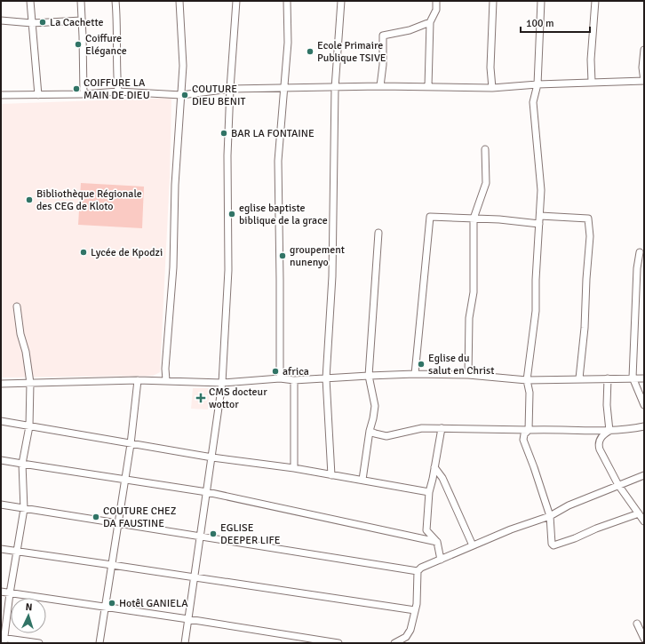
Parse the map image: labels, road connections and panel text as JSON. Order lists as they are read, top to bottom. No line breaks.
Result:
{"places":{"other":["La Cachette","Coiffure Elégance","Ecole Primaire Publique TSIVE","COIFFURE LA MAIN DE DIEU","COUTURE DIEU BENIT","BAR LA FONTAINE","Bibliothèque Régionale des CEG de Kloto","eglise baptiste biblique de la grace","Lycée de Kpodzi","groupement nunenyo","Eglise du salut en Christ","africa","COUTURE CHEZ DA FAUSTINE","EGLISE DEEPER LIFE","Hotêl GANIELA"],"health":["CMS docteur wottor"]},"scale_bar":"100 m","north":"top"}
